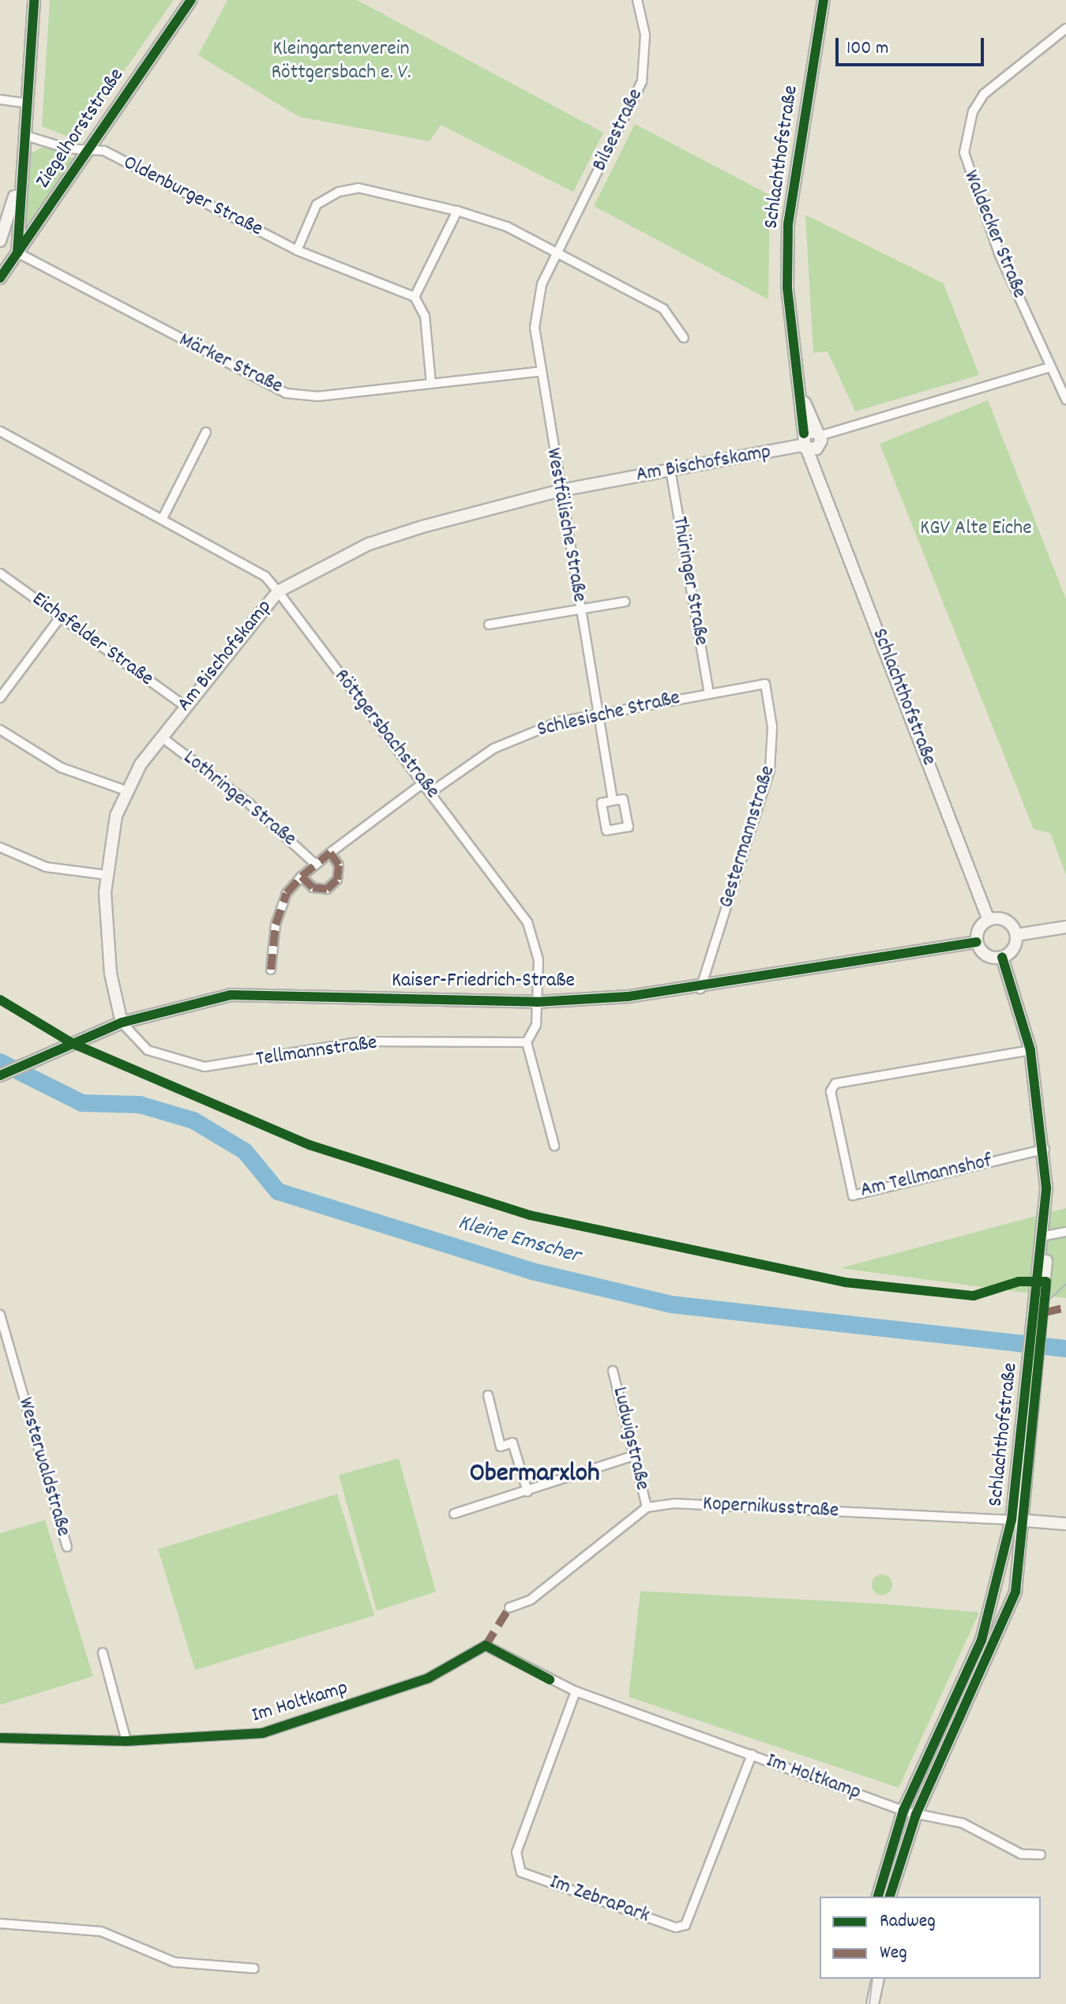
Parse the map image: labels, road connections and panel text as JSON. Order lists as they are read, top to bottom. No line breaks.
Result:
{"streets":{"street":["Ziegelhorststraße","Bilsestraße","Schlachthofstraße","Oldenburger Straße","Waldecker Straße","Märker Straße","Am Bischofskamp","Westfälische Straße","Thüringer Straße","Eichsfelder Straße","Schlesische Straße","Röttgersbachstraße","Lothringer Straße","Gestermannstraße","Kaiser-Friedrich-Straße","Tellmannstraße","Am Tellmannshof","Ludwigstraße","Westerwaldstraße","Kopernikusstraße","Im Holtkamp","Im ZebraPark"]},"crossings":[["Ziegelhorststraße","Oldenburger Straße"],["Ziegelhorststraße","Märker Straße"],["Bilsestraße","Westfälische Straße"],["Schlachthofstraße","Am Bischofskamp"],["Schlachthofstraße","Kaiser-Friedrich-Straße"],["Schlachthofstraße","Am Tellmannshof"],["Schlachthofstraße","Kopernikusstraße"],["Schlachthofstraße","Im Holtkamp"],["Märker Straße","Westfälische Straße"],["Am Bischofskamp","Westfälische Straße"],["Am Bischofskamp","Thüringer Straße"],["Am Bischofskamp","Eichsfelder Straße"],["Am Bischofskamp","Röttgersbachstraße"],["Am Bischofskamp","Lothringer Straße"],["Am Bischofskamp","Kaiser-Friedrich-Straße"],["Am Bischofskamp","Tellmannstraße"],["Westfälische Straße","Schlesische Straße"],["Thüringer Straße","Schlesische Straße"],["Schlesische Straße","Röttgersbachstraße"],["Schlesische Straße","Gestermannstraße"],["Röttgersbachstraße","Kaiser-Friedrich-Straße"],["Gestermannstraße","Kaiser-Friedrich-Straße"],["Kaiser-Friedrich-Straße","Tellmannstraße"],["Ludwigstraße","Kopernikusstraße"],["Im Holtkamp","Im ZebraPark"]],"districts":["Obermarxloh"],"water":["Kleine Emscher"],"parks":["Kleingartenverein Röttgersbach e. V.","KGV Alte Eiche"],"legend":["Radweg","Weg"],"scale_bar":"100 m"}
